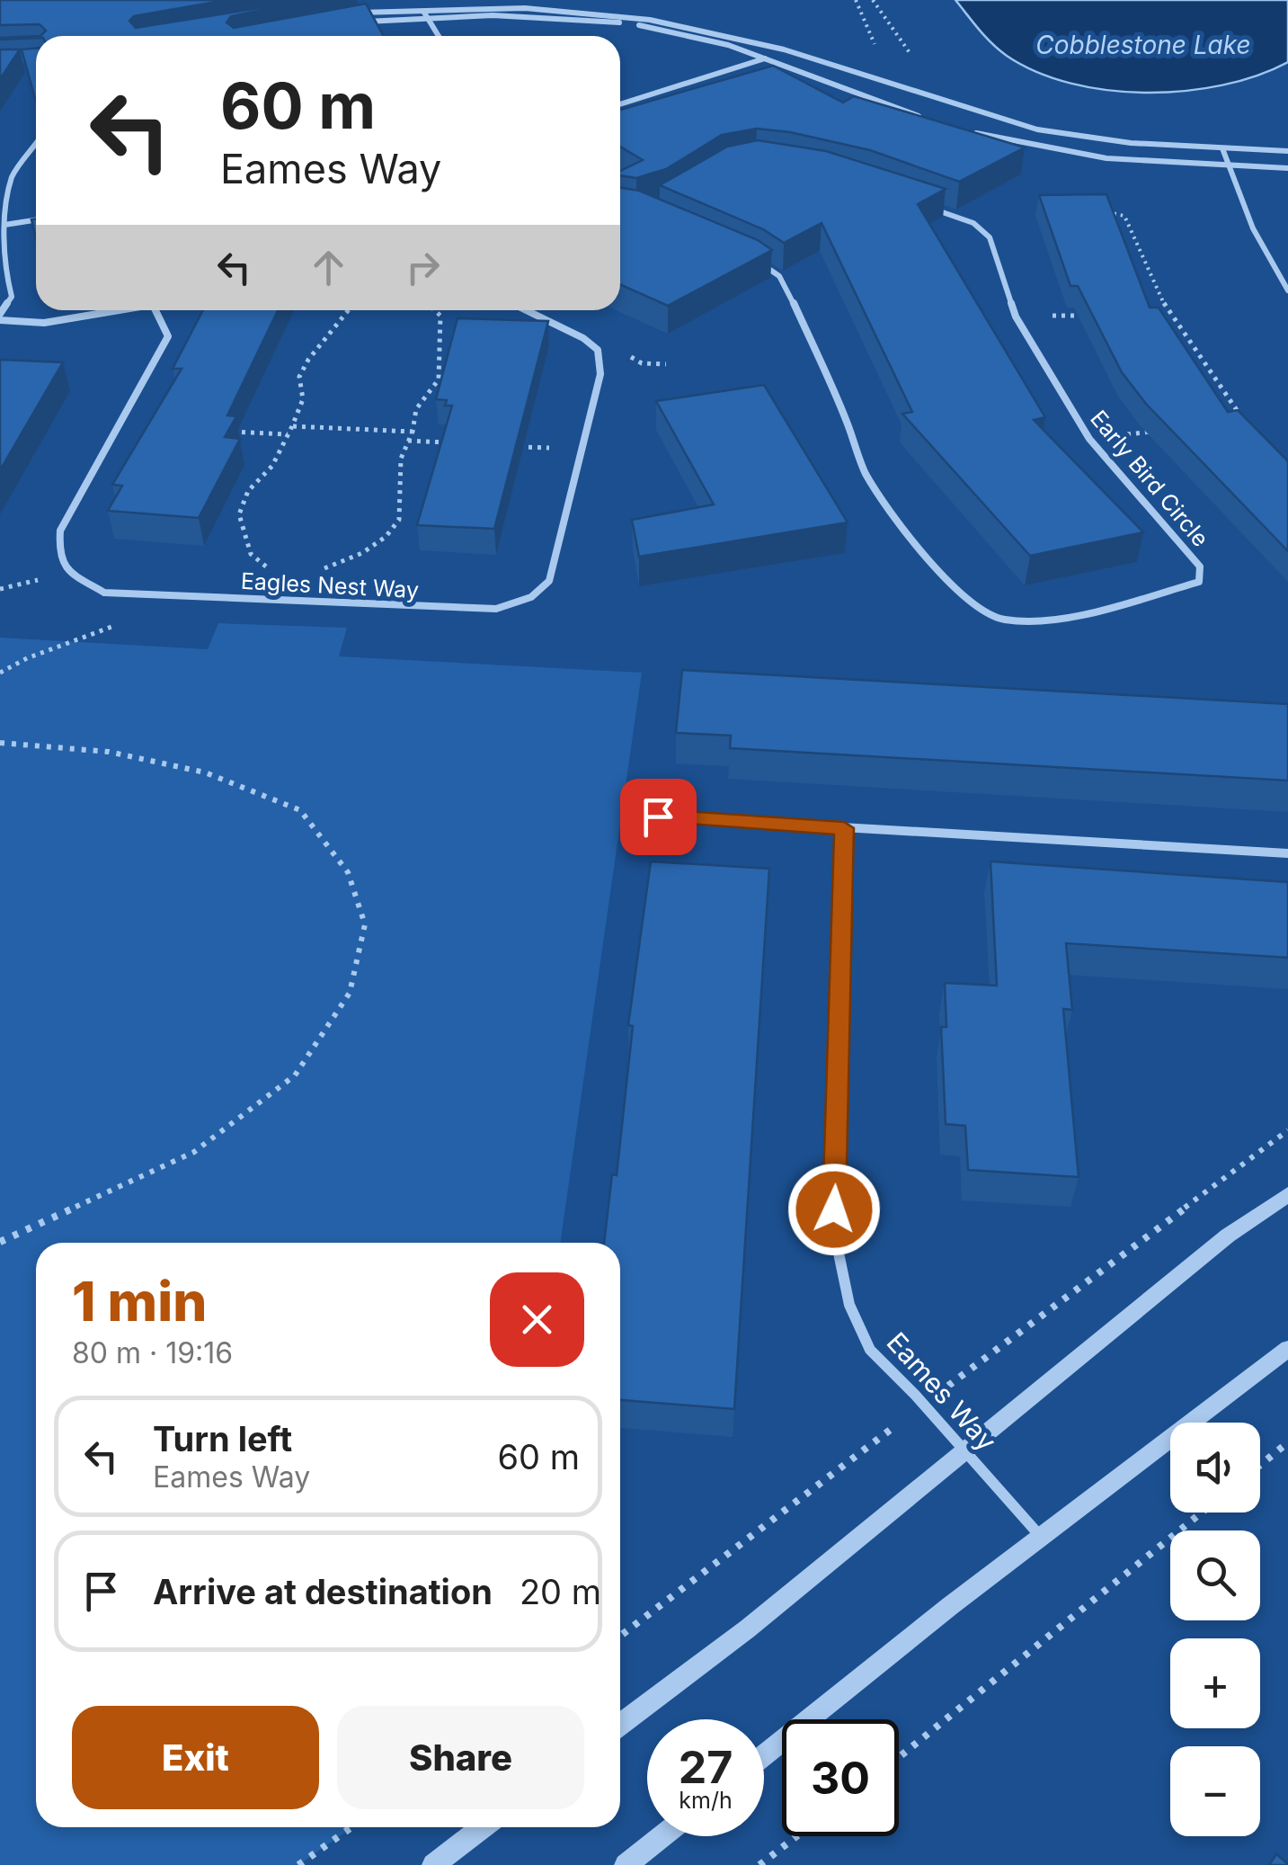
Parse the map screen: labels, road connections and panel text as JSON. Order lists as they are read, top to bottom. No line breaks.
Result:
{"streets":{"street":["Early Bird Circle","Eagles Nest Way","Eames Way"]},"water":["Cobblestone Lake"],"page":{"turn":["60 m","Eames Way"],"heading":["1 min","80 m · 19:16"],"list":[{"name":"Turn left","note":"Eames Way","value":"60 m"},{"name":"Arrive at destination","value":"20 m"}],"map_buttons":["+","−"],"buttons":["Exit","Share"],"speed":"27 km/h","limit":"30"}}
